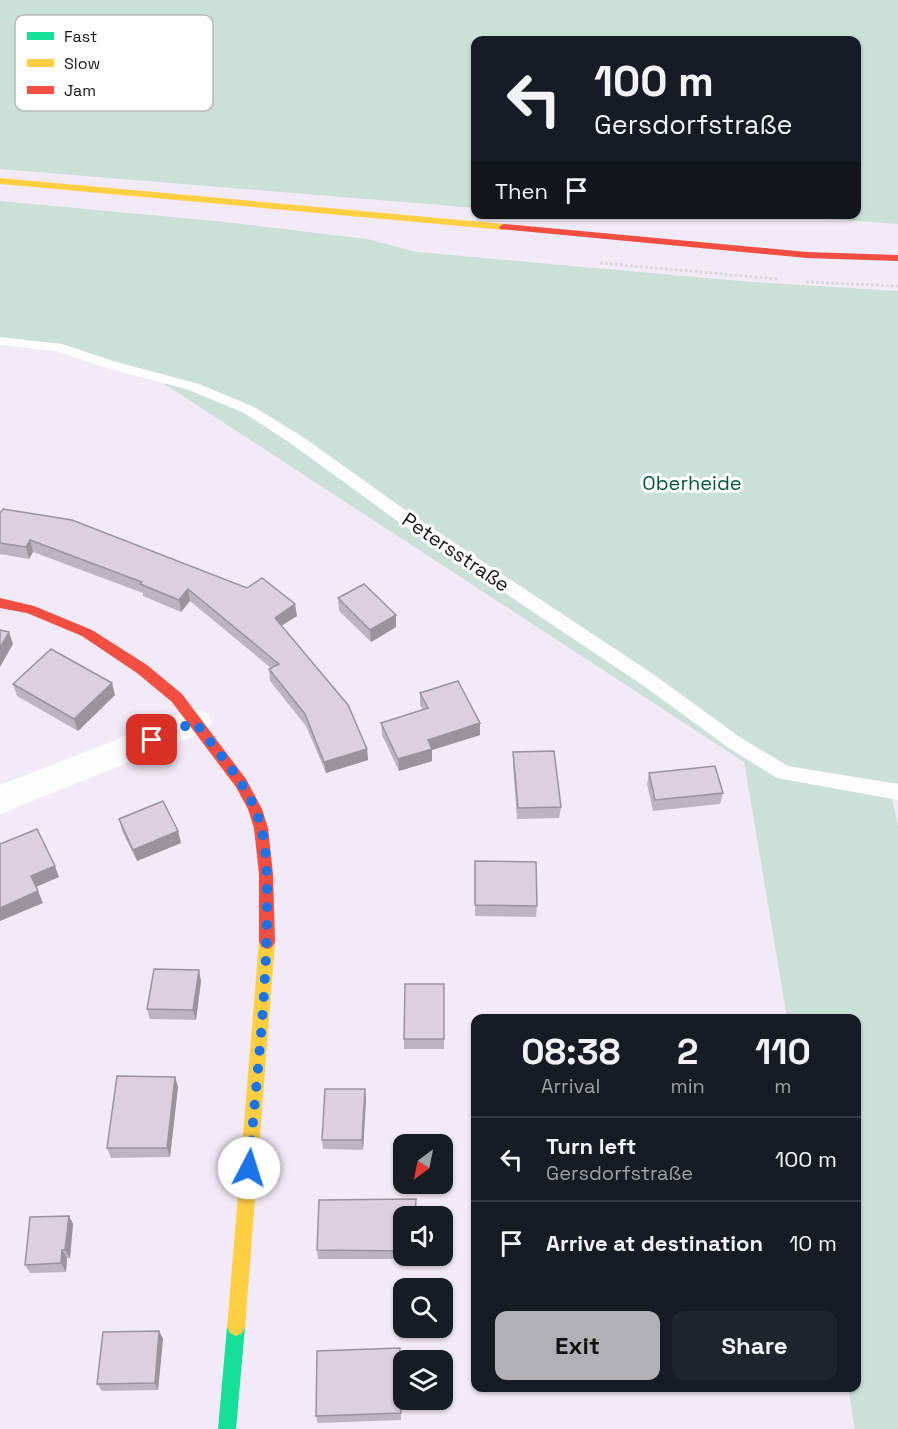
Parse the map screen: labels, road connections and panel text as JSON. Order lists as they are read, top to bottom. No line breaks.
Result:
{"streets":{"lane":["Petersstraße"]},"parks":["Oberheide"],"legend":["Fast","Slow","Jam"],"north":"bottom left","page":{"turn":["100 m","Gersdorfstraße"],"then":"Then","eta":["08:38","Arrival","2","min","110","m"],"list":[{"name":"Turn left","note":"Gersdorfstraße","value":"100 m"},{"name":"Arrive at destination","value":"10 m"}],"buttons":["Exit","Share"]}}
